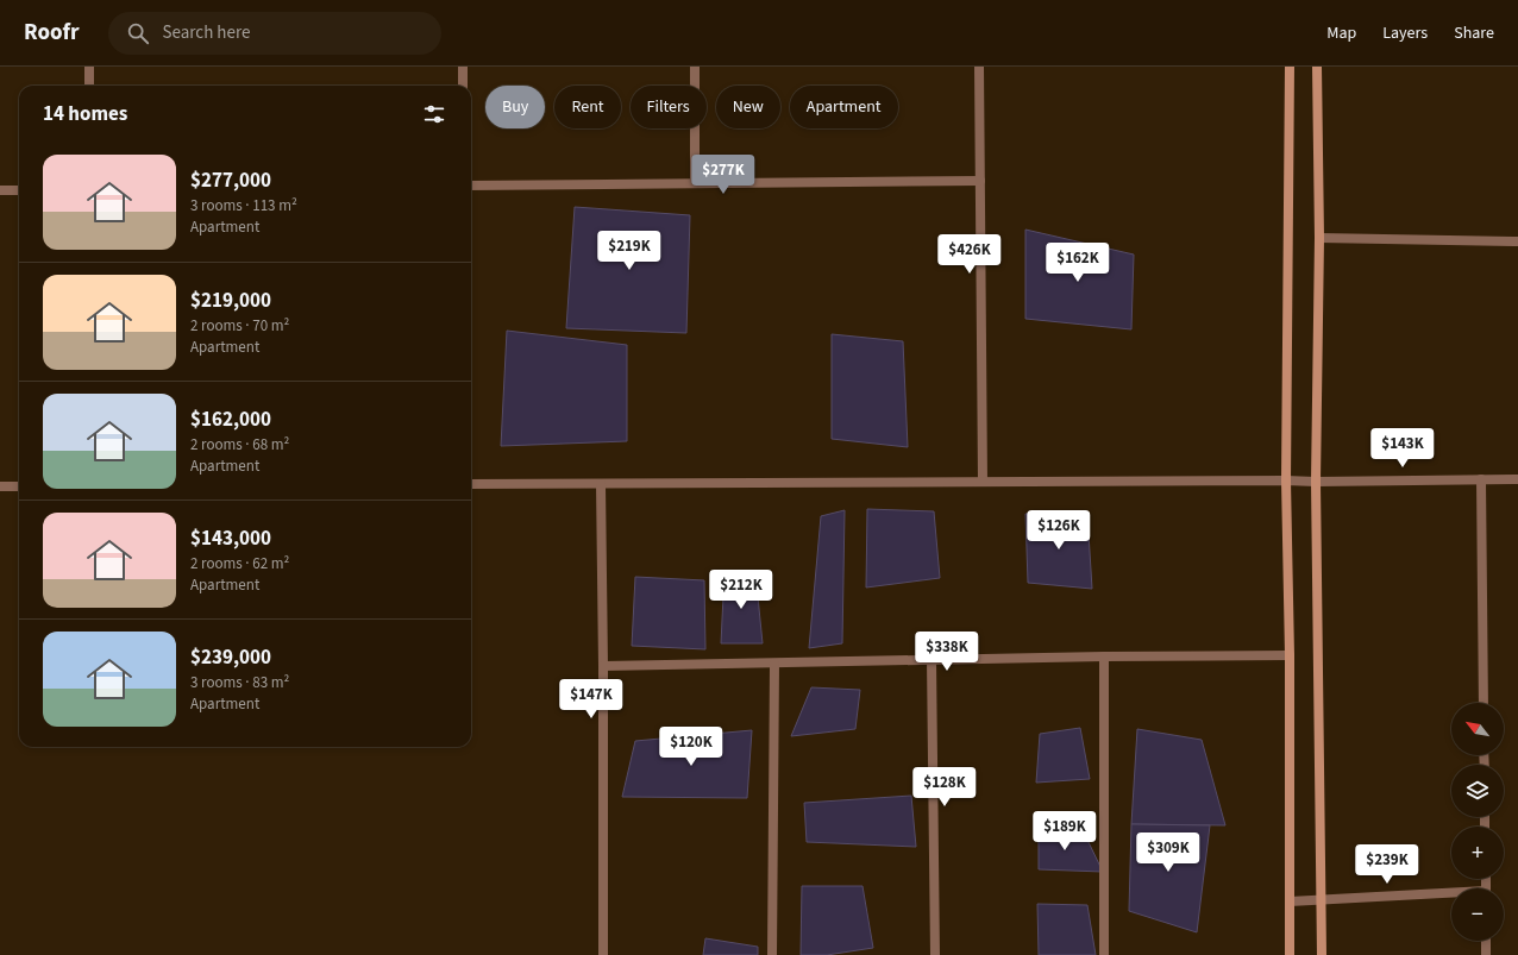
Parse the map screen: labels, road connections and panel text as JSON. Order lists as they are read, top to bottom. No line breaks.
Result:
{"north":"top left","page":{"header":"Roofr","search":"Search here","nav":["Map","Layers","Share"],"chip":["Buy","Rent","Filters","New","Apartment"],"heading":"14 homes","list":[{"name":"$277,000","note":"3 rooms · 113 m² · Apartment"},{"name":"$219,000","note":"2 rooms · 70 m² · Apartment"},{"name":"$162,000","note":"2 rooms · 68 m² · Apartment"},{"name":"$143,000","note":"2 rooms · 62 m² · Apartment"},{"name":"$239,000","note":"3 rooms · 83 m² · Apartment"}],"price":["$277K","$219K","$426K","$162K","$143K","$126K","$212K","$338K","$147K","$120K","$128K","$189K","$309K","$239K"],"map_buttons":["+","−"]}}
